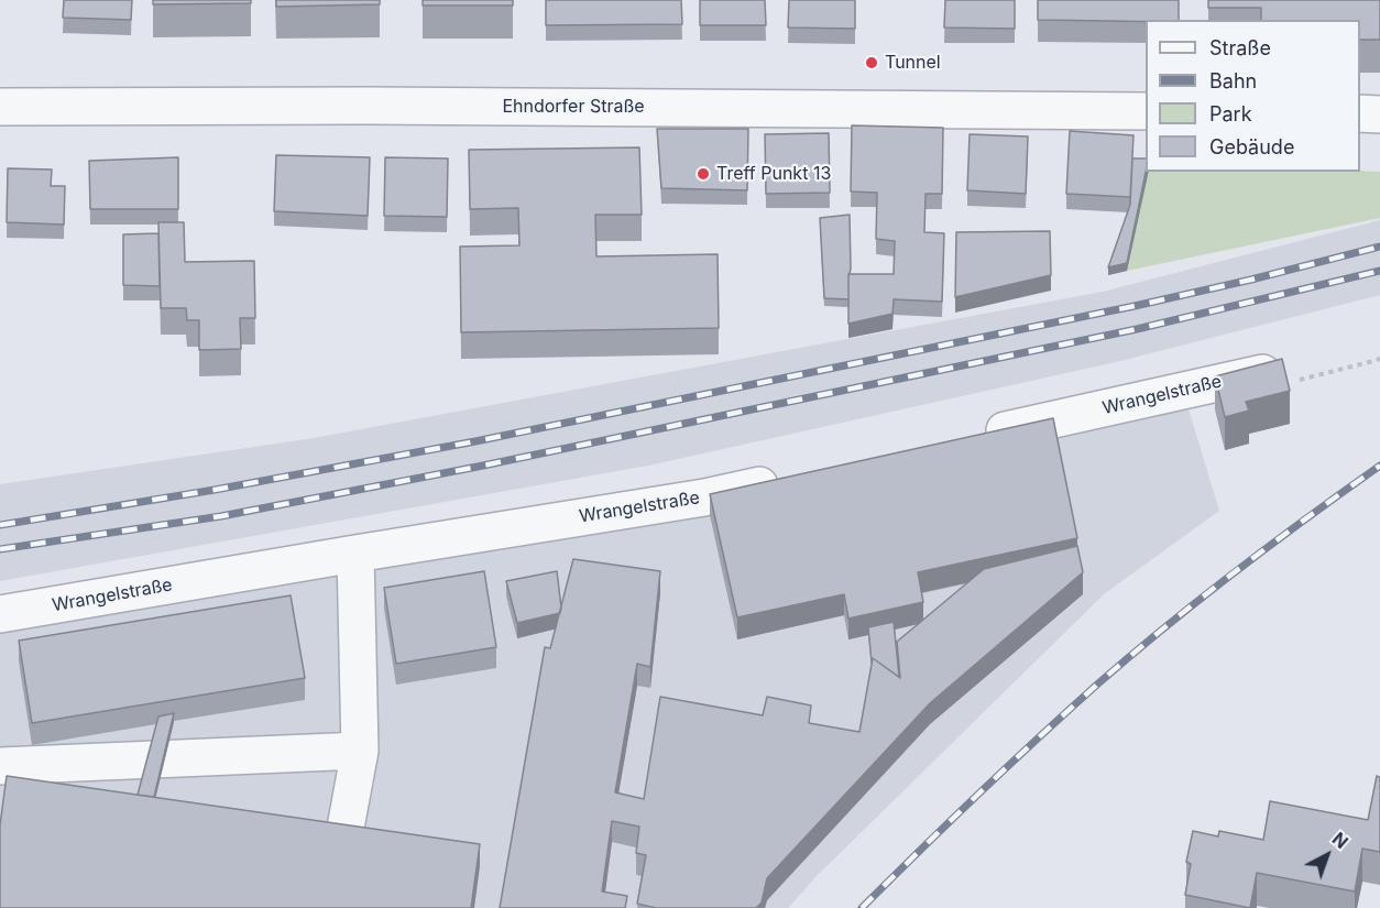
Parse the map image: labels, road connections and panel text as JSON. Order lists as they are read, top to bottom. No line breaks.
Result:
{"streets":{"street":["Ehndorfer Straße","Wrangelstraße"]},"places":["Tunnel","Treff Punkt 13"],"legend":["Straße","Bahn","Park","Gebäude"],"north":"top right"}
